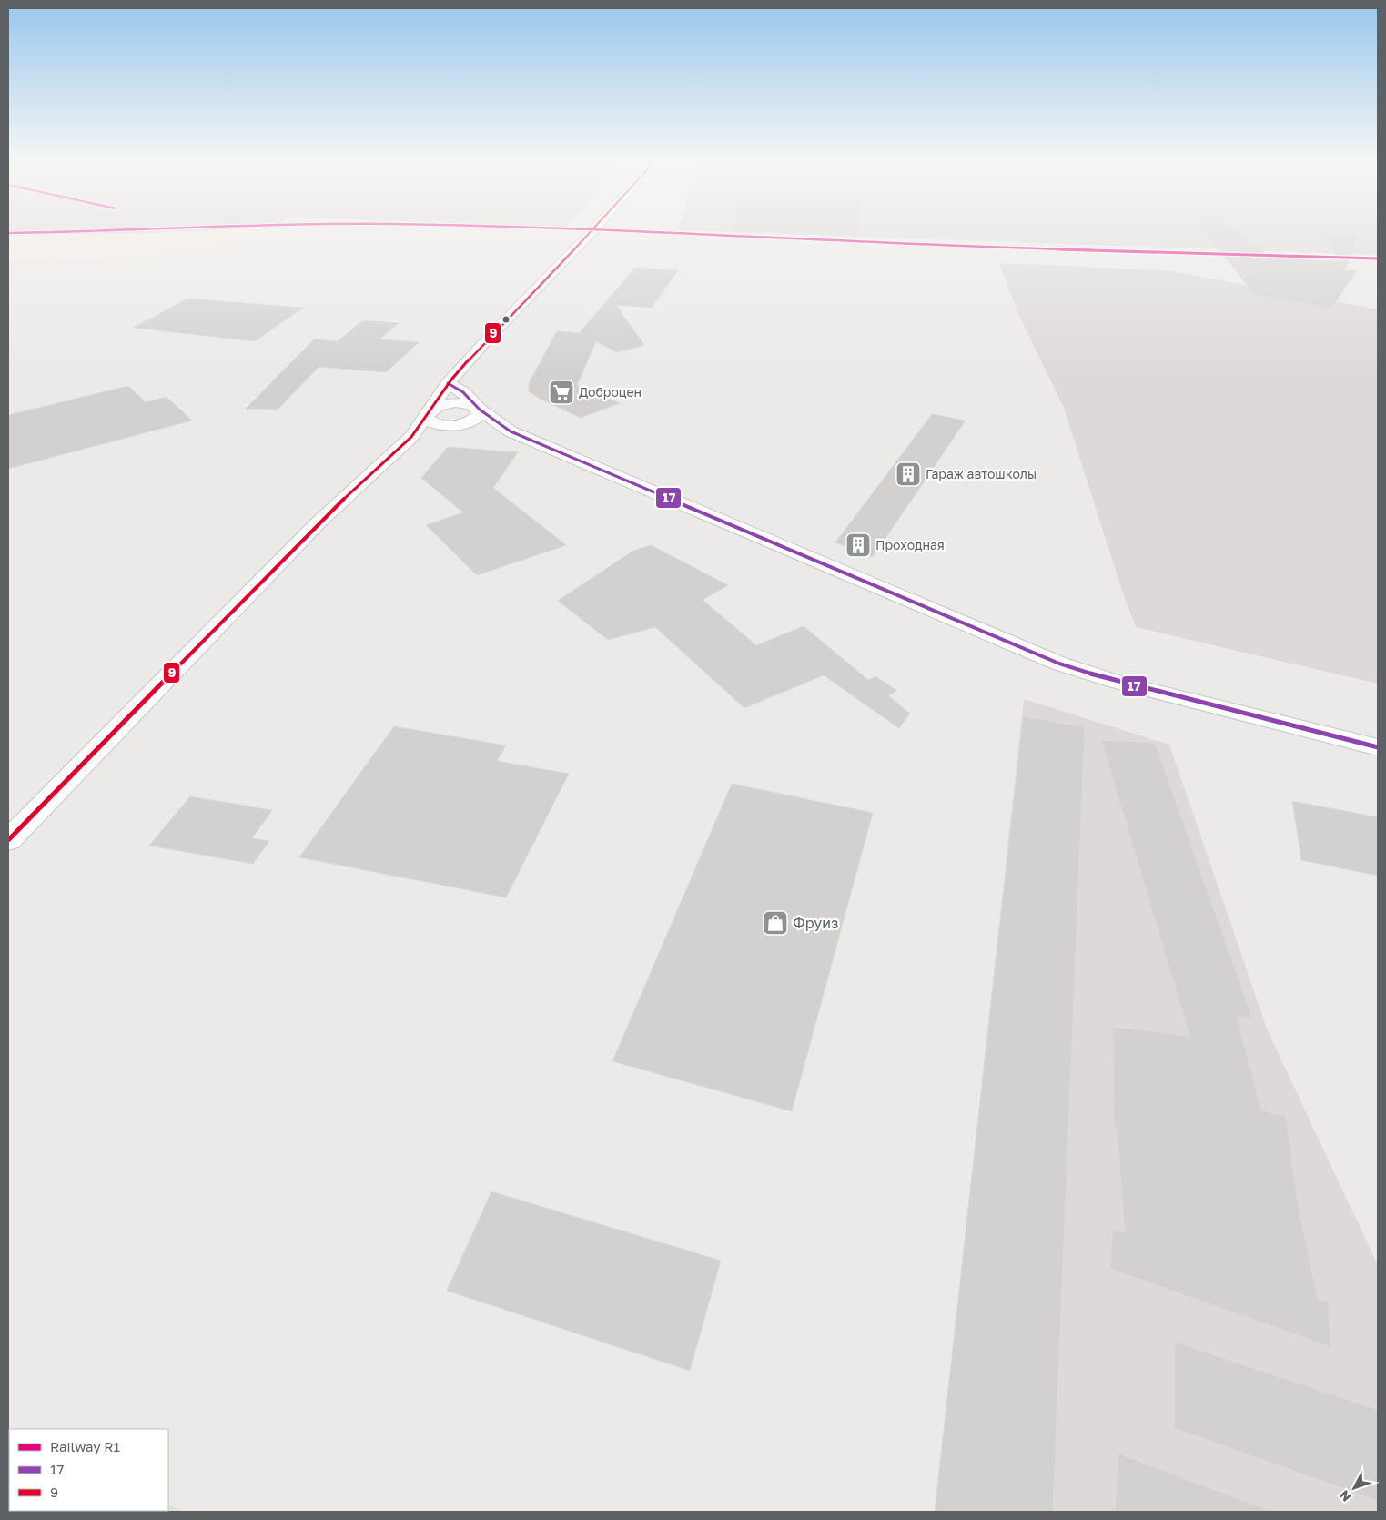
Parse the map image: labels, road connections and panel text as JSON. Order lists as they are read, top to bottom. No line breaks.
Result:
{"places":{"supermarket":["Доброцен"],"building":["Гараж автошколы","Проходная"],"shop":["Фруиз"]},"lines":["rail line R1","transit line 9","transit line 17"],"legend":["Railway R1","17","9"],"north":"bottom left"}
